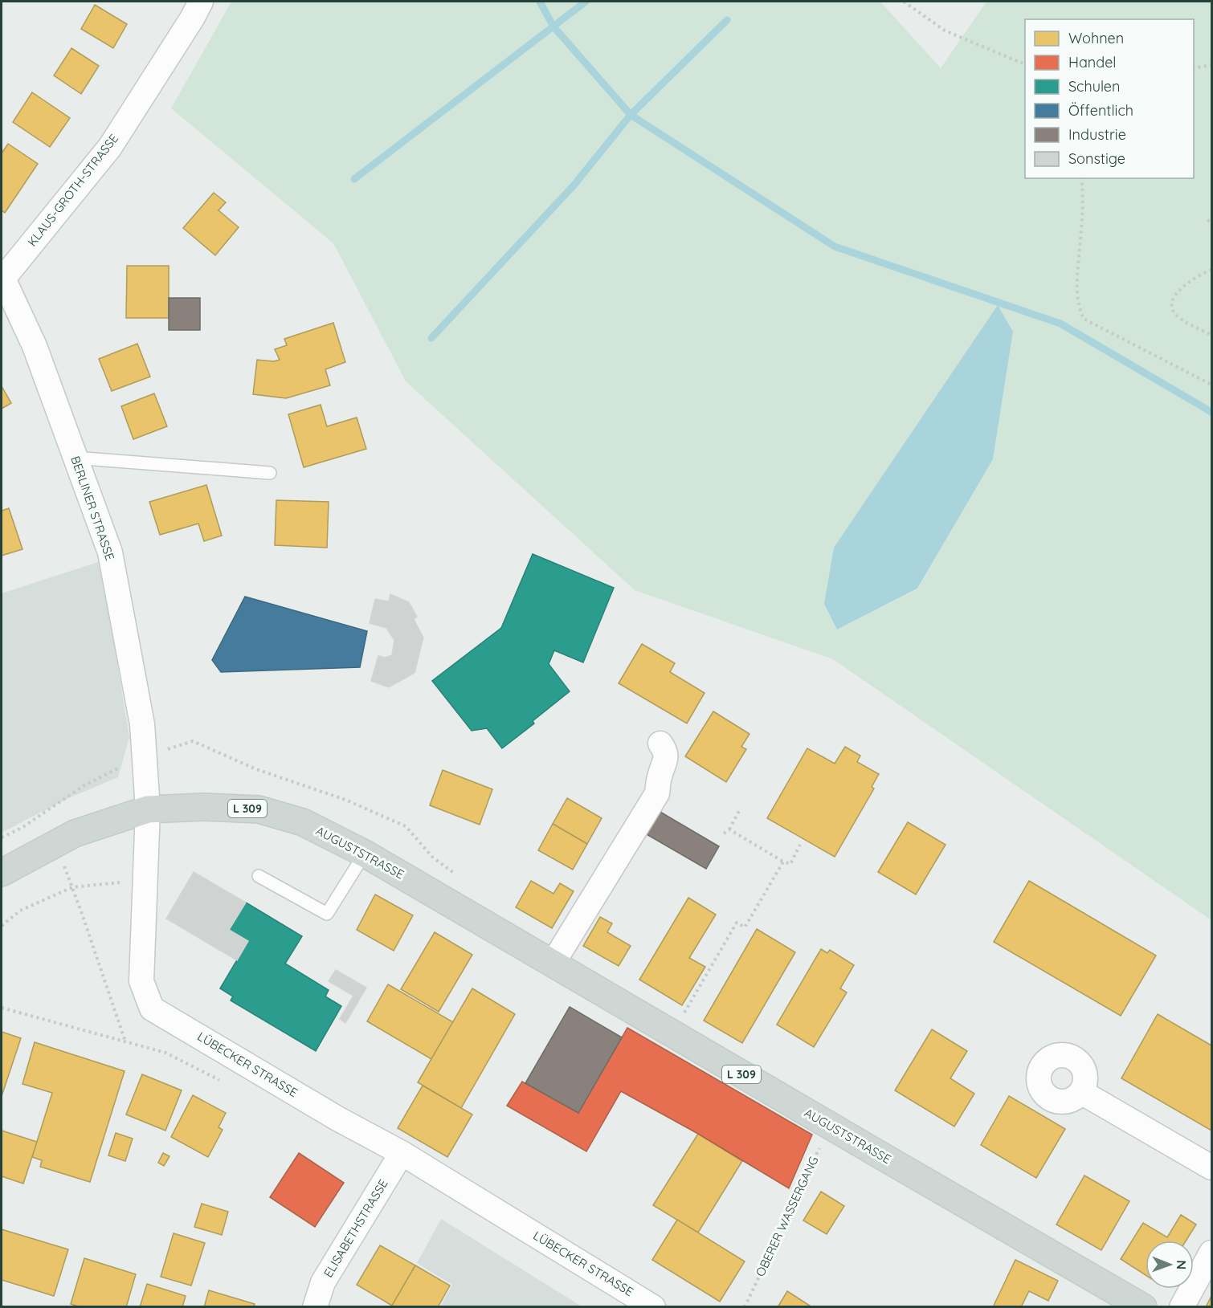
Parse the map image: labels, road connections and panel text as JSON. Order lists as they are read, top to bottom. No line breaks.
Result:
{"streets":{"main road":["L 309","AUGUSTSTRASSE"],"street":["KLAUS-GROTH-STRASSE","BERLINER STRASSE","LÜBECKER STRASSE","ELISABETHSTRASSE"],"path":["OBERER WASSERGANG"]},"crossings":[["KLAUS-GROTH-STRASSE","BERLINER STRASSE"],["BERLINER STRASSE","L 309"],["BERLINER STRASSE","AUGUSTSTRASSE"],["BERLINER STRASSE","LÜBECKER STRASSE"],["L 309","AUGUSTSTRASSE"],["L 309","LÜBECKER STRASSE"],["AUGUSTSTRASSE","LÜBECKER STRASSE"],["AUGUSTSTRASSE","OBERER WASSERGANG"],["LÜBECKER STRASSE","ELISABETHSTRASSE"]],"legend":["Wohnen","Handel","Schulen","Öffentlich","Industrie","Sonstige"],"north":"right"}
